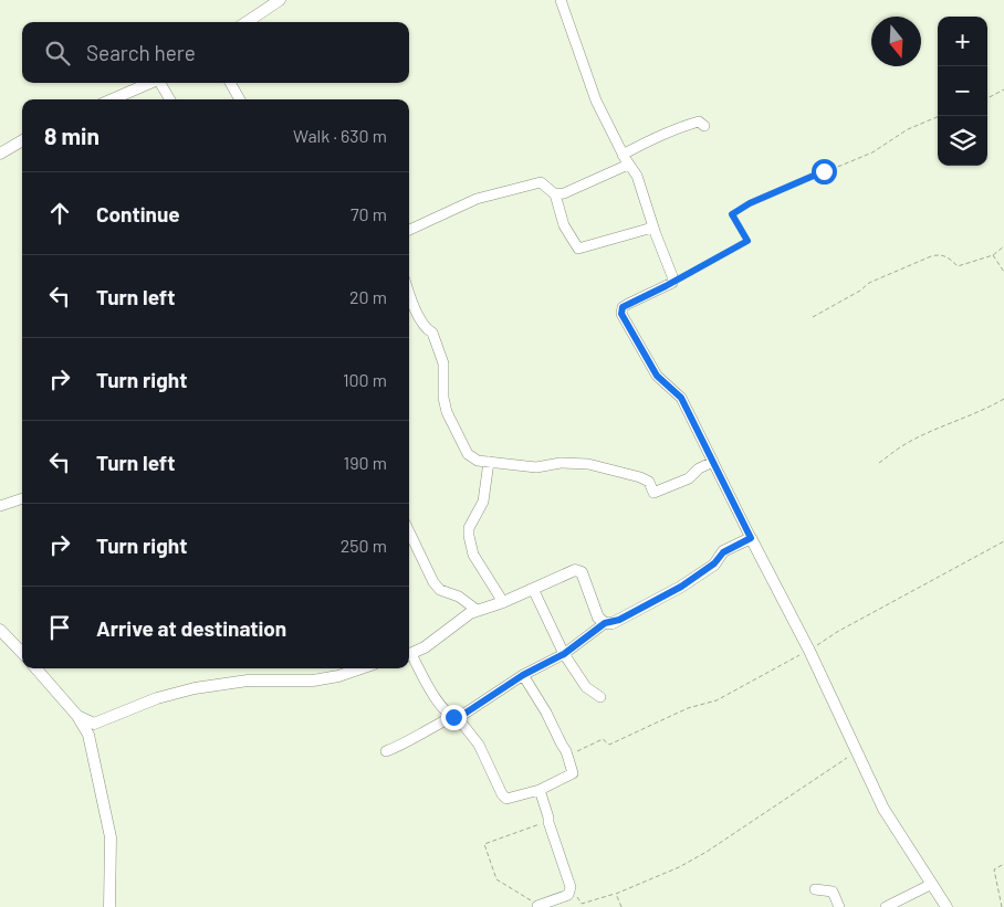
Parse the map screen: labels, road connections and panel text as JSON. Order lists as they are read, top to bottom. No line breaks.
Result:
{"north":"bottom","page":{"map_buttons":["+","−"],"search":"Search here","heading":["8 min","Walk · 630 m"],"list":[["Continue","70 m"],["Turn left","20 m"],["Turn right","100 m"],["Turn left","190 m"],["Turn right","250 m"],"Arrive at destination"]}}
